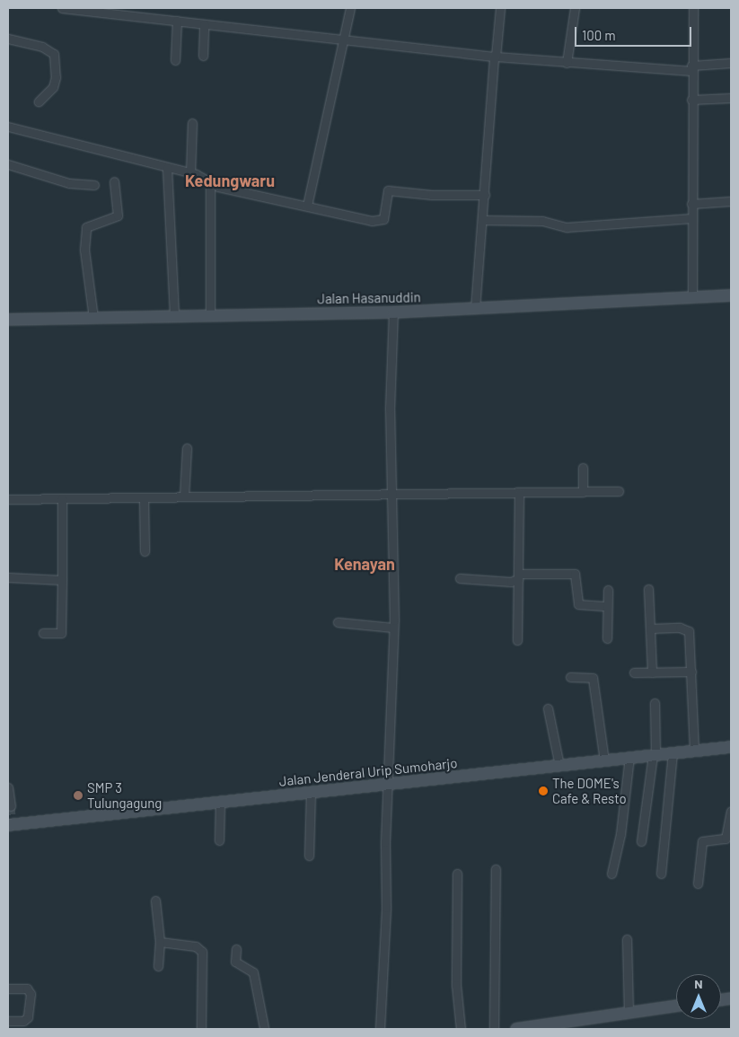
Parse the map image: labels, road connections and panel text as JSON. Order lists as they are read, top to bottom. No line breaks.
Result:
{"streets":{"street":["Jalan Hasanuddin","Jalan Jenderal Urip Sumoharjo"]},"districts":["Kedungwaru","Kenayan"],"places":["The DOME's Cafe & Resto","SMP 3 Tulungagung"],"scale_bar":"100 m","north":"top"}
